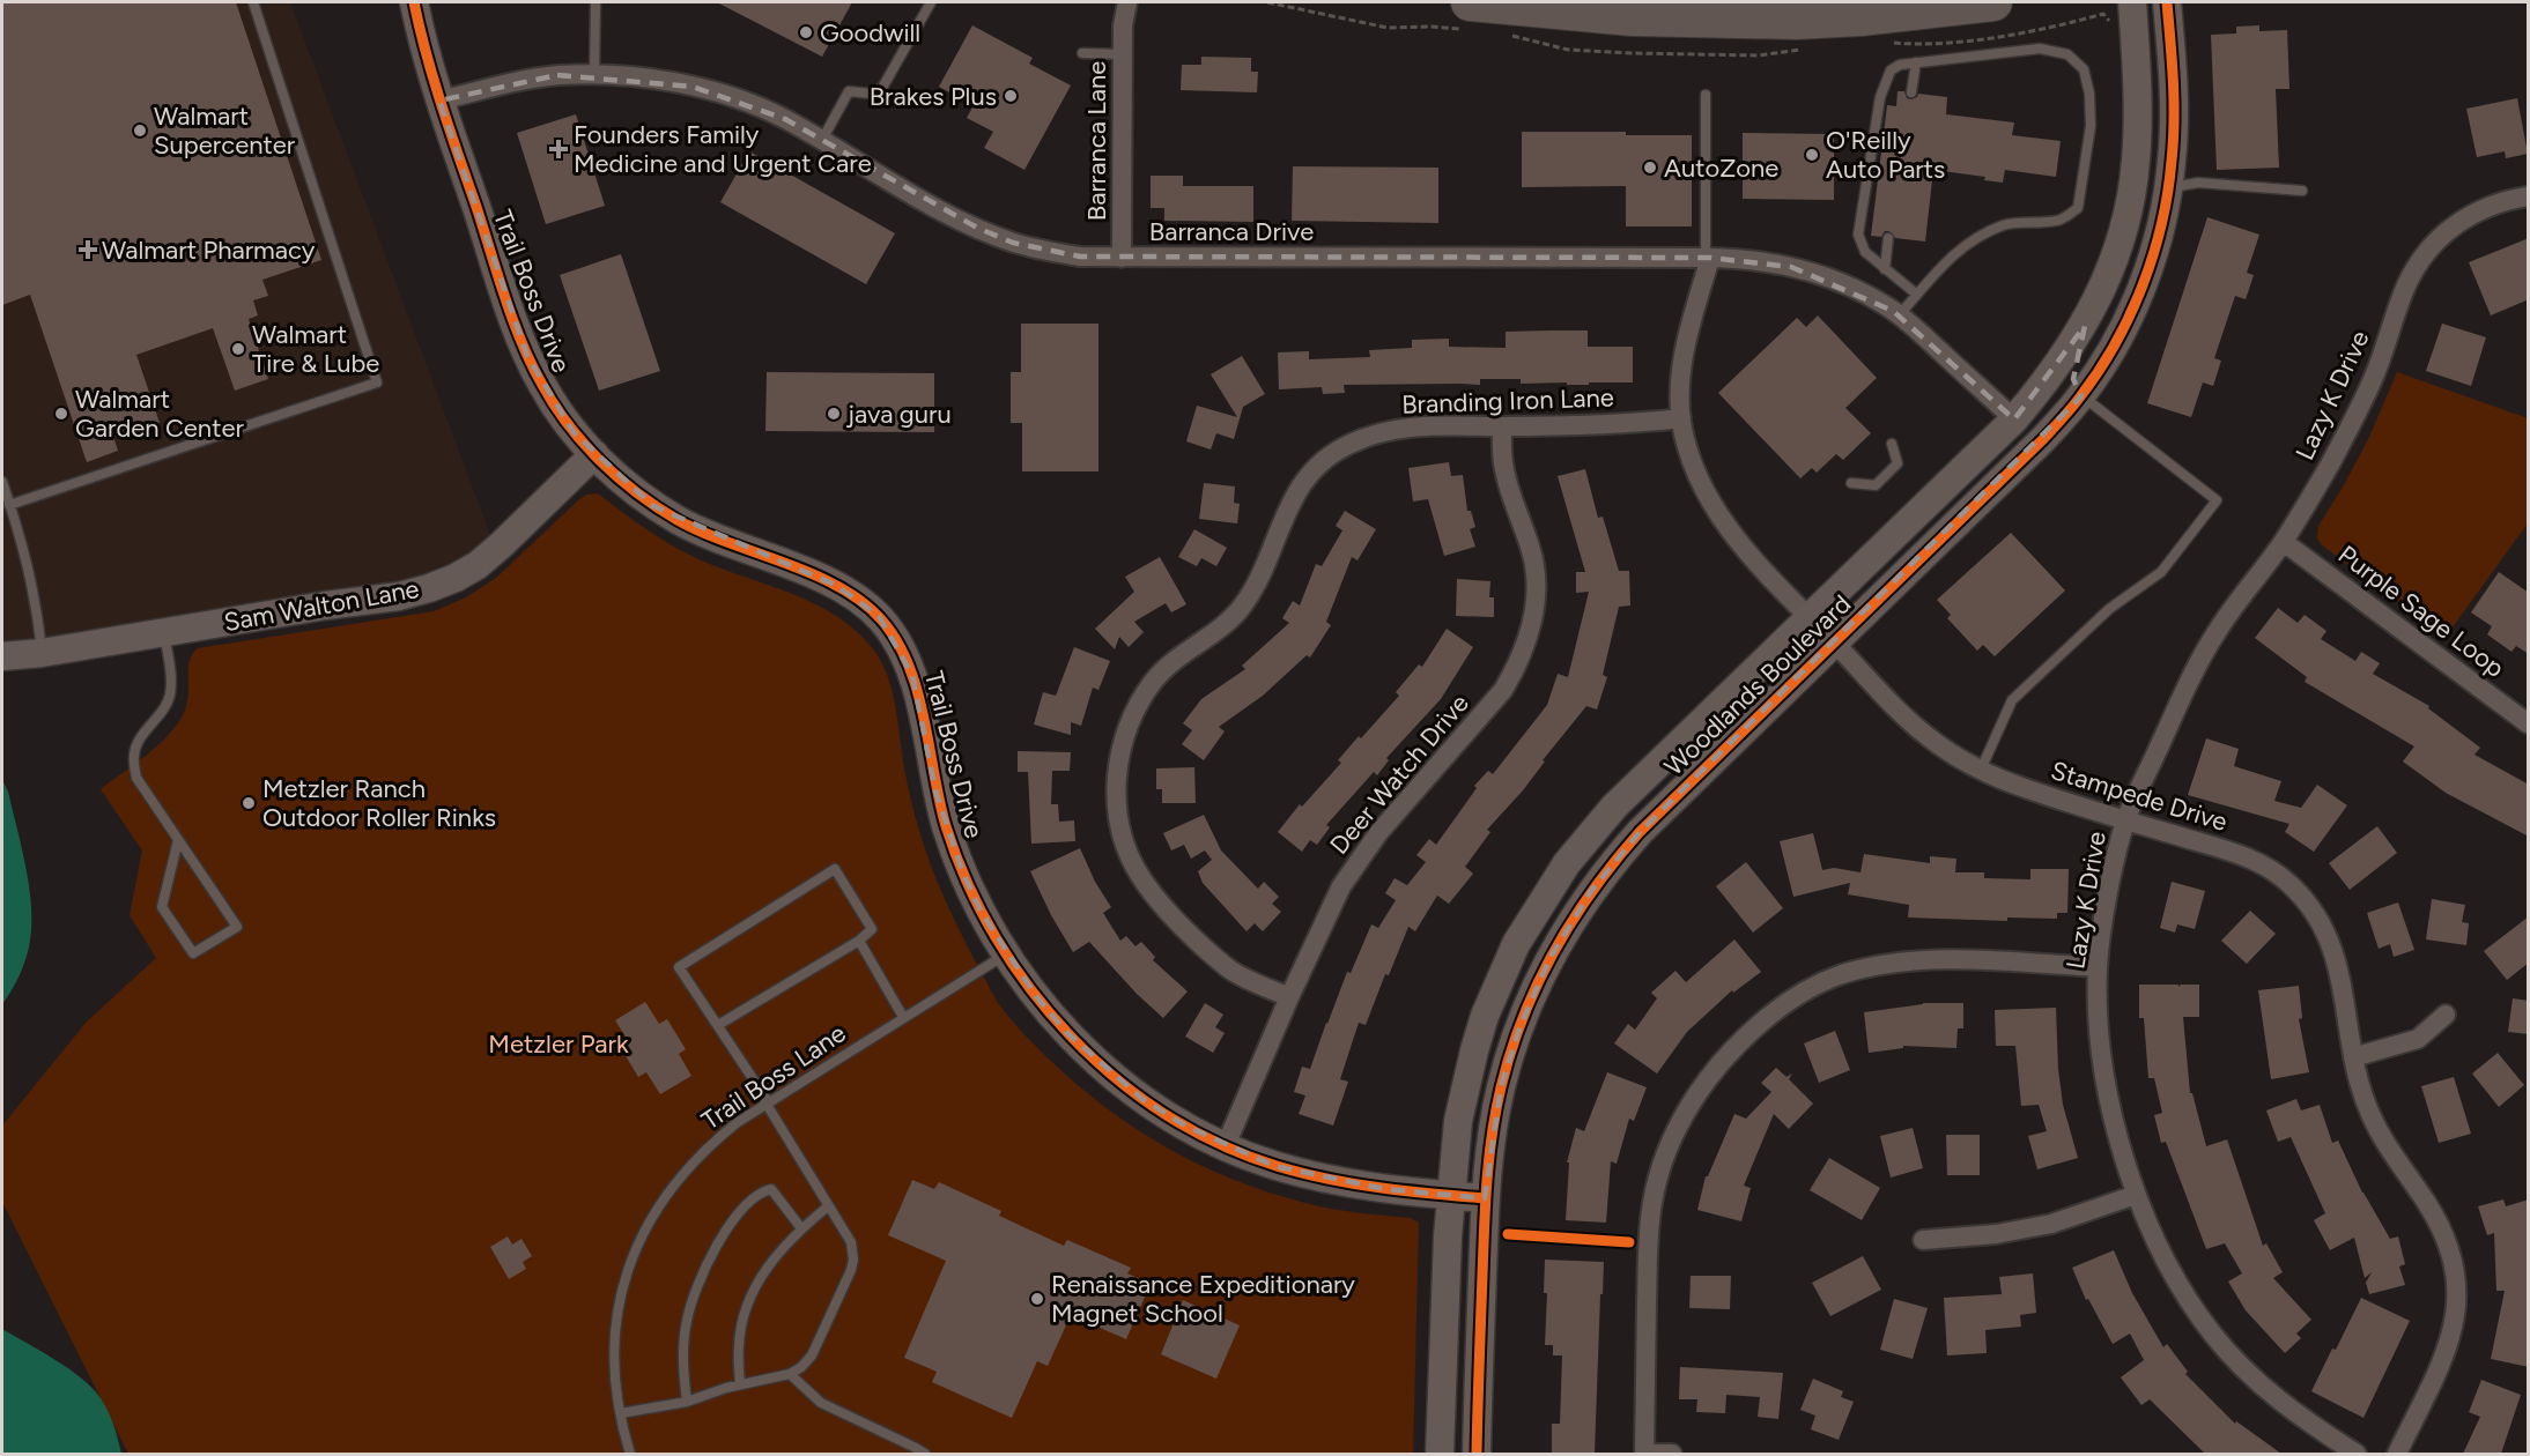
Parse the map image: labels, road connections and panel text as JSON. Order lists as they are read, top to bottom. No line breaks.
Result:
{"streets":{"street":["Barranca Lane","Barranca Drive","Trail Boss Drive","Lazy K Drive","Branding Iron Lane","Sam Walton Lane","Purple Sage Loop","Woodlands Boulevard","Deer Watch Drive","Stampede Drive"],"lane":["Trail Boss Lane"]},"crossings":[["Barranca Lane","Barranca Drive"],["Barranca Drive","Trail Boss Drive"],["Barranca Drive","Woodlands Boulevard"],["Barranca Drive","Stampede Drive"],["Trail Boss Drive","Sam Walton Lane"],["Trail Boss Drive","Woodlands Boulevard"],["Trail Boss Drive","Deer Watch Drive"],["Trail Boss Drive","Trail Boss Lane"],["Lazy K Drive","Purple Sage Loop"],["Lazy K Drive","Stampede Drive"],["Branding Iron Lane","Deer Watch Drive"],["Branding Iron Lane","Stampede Drive"],["Woodlands Boulevard","Stampede Drive"]],"parks":["Metzler Park"],"places":{"other":["Goodwill","Brakes Plus","Walmart Supercenter","O'Reilly Auto Parts","AutoZone","Walmart Tire & Lube","Walmart Garden Center","java guru","Metzler Ranch Outdoor Roller Rinks","Renaissance Expeditionary Magnet School"],"health":["Founders Family Medicine and Urgent Care","Walmart Pharmacy"]}}
